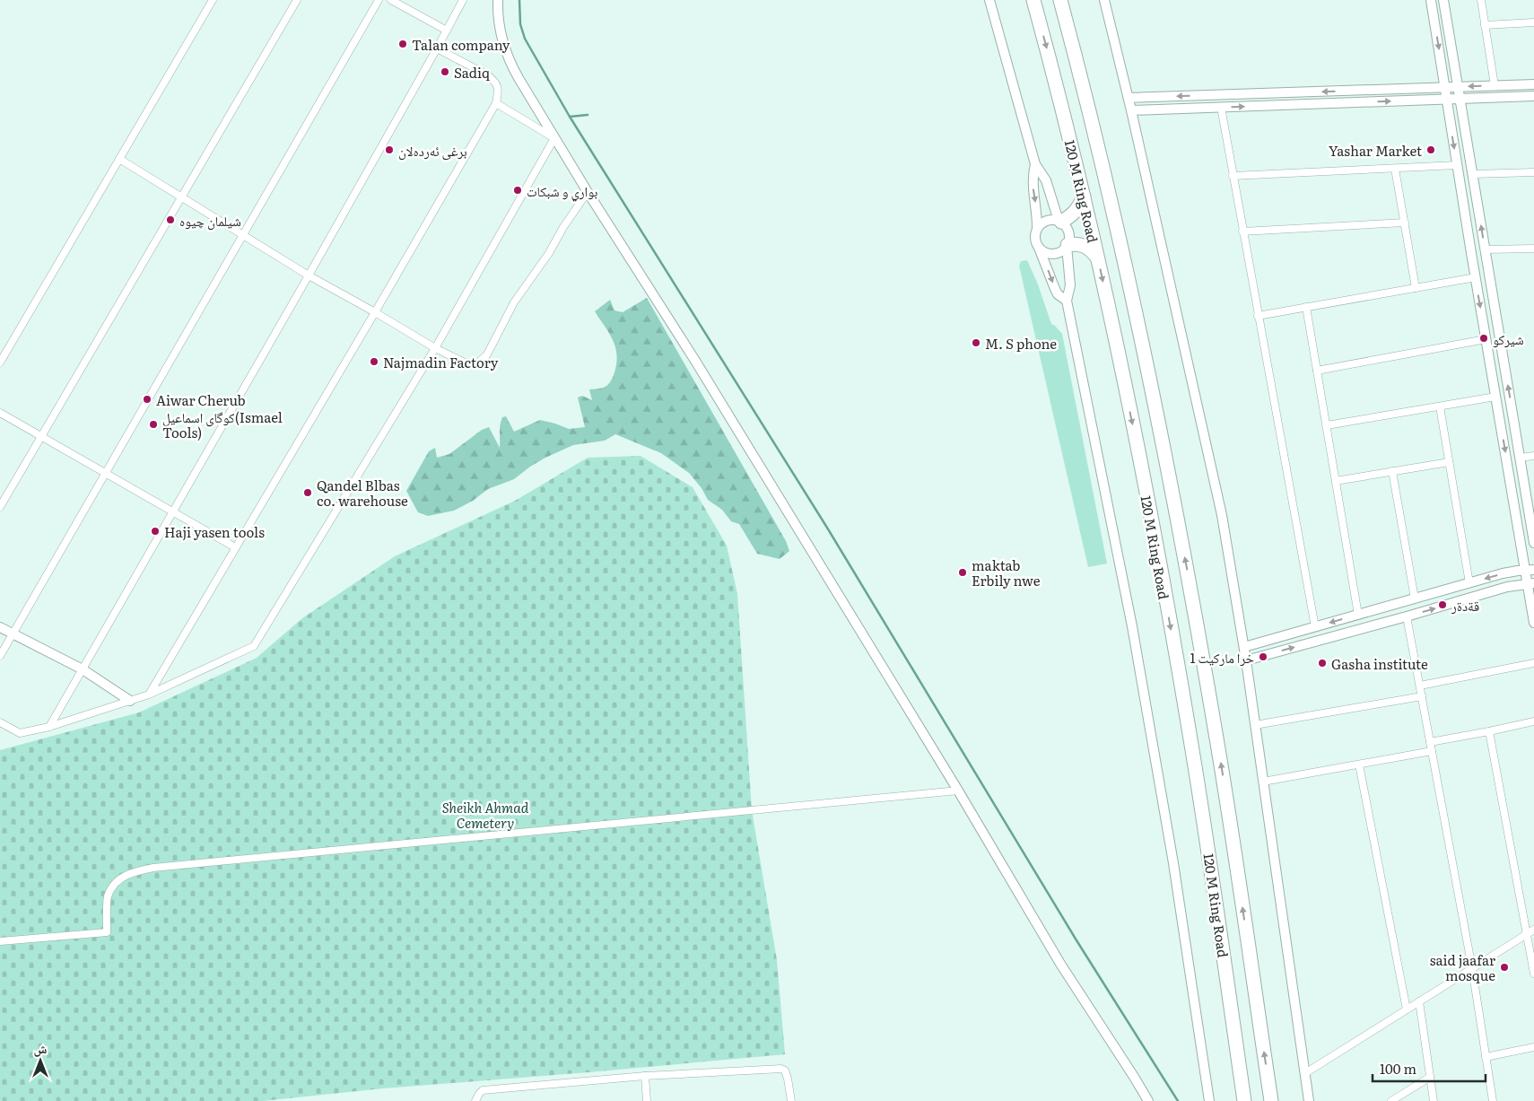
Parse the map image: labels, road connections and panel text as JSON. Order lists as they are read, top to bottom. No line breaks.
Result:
{"streets":{"highway":["120 M Ring Road"]},"parks":["Sheikh Ahmad Cemetery"],"places":["Talan company","Sadiq","برغی ئەردەلان","Yashar Market","بواري و شبكات","شيلمان چیوه","شيركو","M. S phone","Najmadin Factory","Aiwar Cherub","كوگای اسماعیل(Ismael Tools)","Qandel Blbas co. warehouse","Haji yasen tools","maktab Erbily nwe","قةدةر","خرا ماركيت 1","Gasha institute","said jaafar mosque"],"scale_bar":"100 m","north":"top"}
